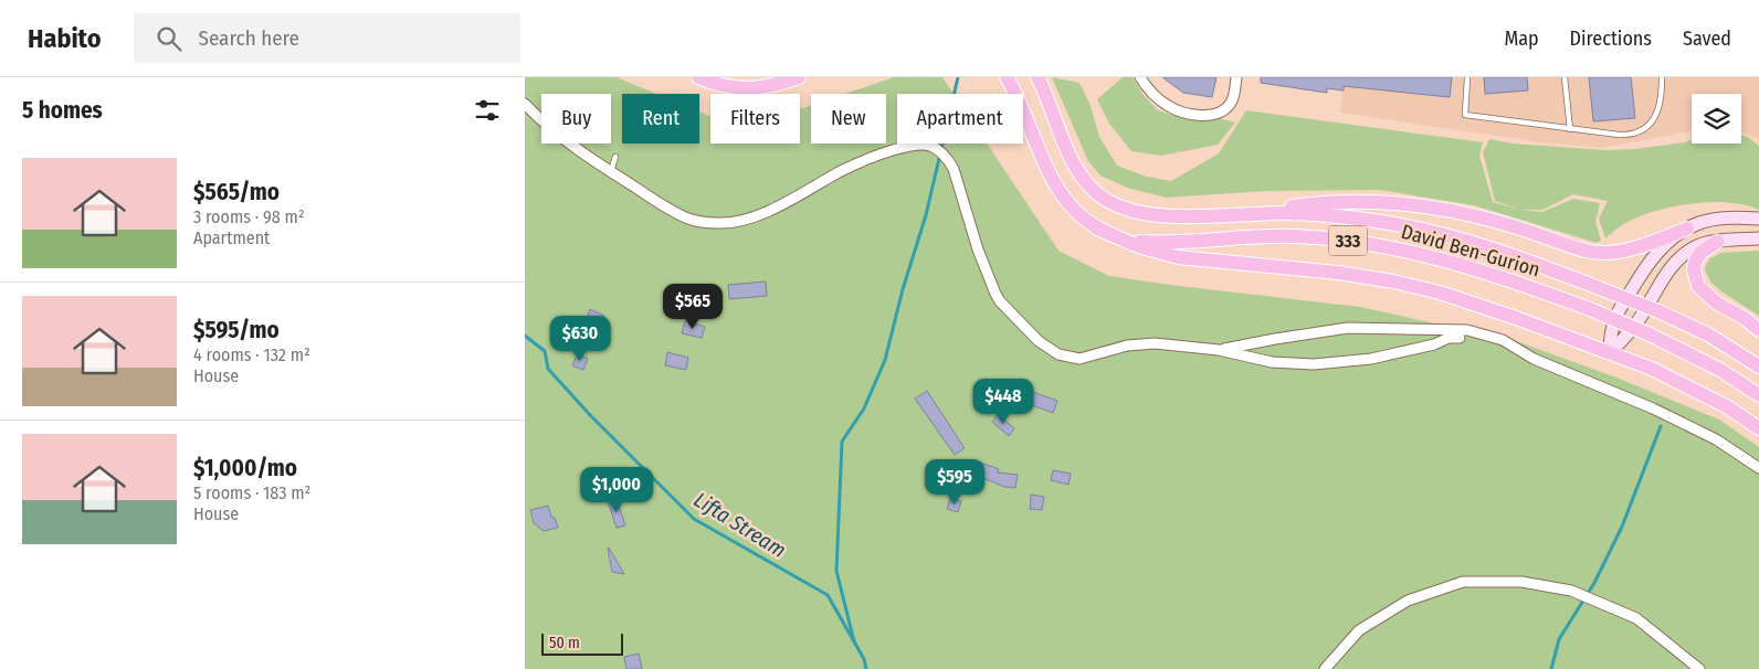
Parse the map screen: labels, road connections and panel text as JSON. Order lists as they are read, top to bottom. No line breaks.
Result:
{"streets":{"main road":["333","David Ben-Gurion"]},"water":["Lifta Stream"],"scale_bar":"50 m","page":{"header":"Habito","search":"Search here","nav":["Map","Directions","Saved"],"heading":"5 homes","chip":["Buy","Rent","Filters","New","Apartment"],"list":[{"name":"$565/mo","note":"3 rooms · 98 m² · Apartment"},{"name":"$595/mo","note":"4 rooms · 132 m² · House"},{"name":"$1,000/mo","note":"5 rooms · 183 m² · House"}],"price":["$565","$630","$448","$595","$1,000"],"scale":"50 m"}}
